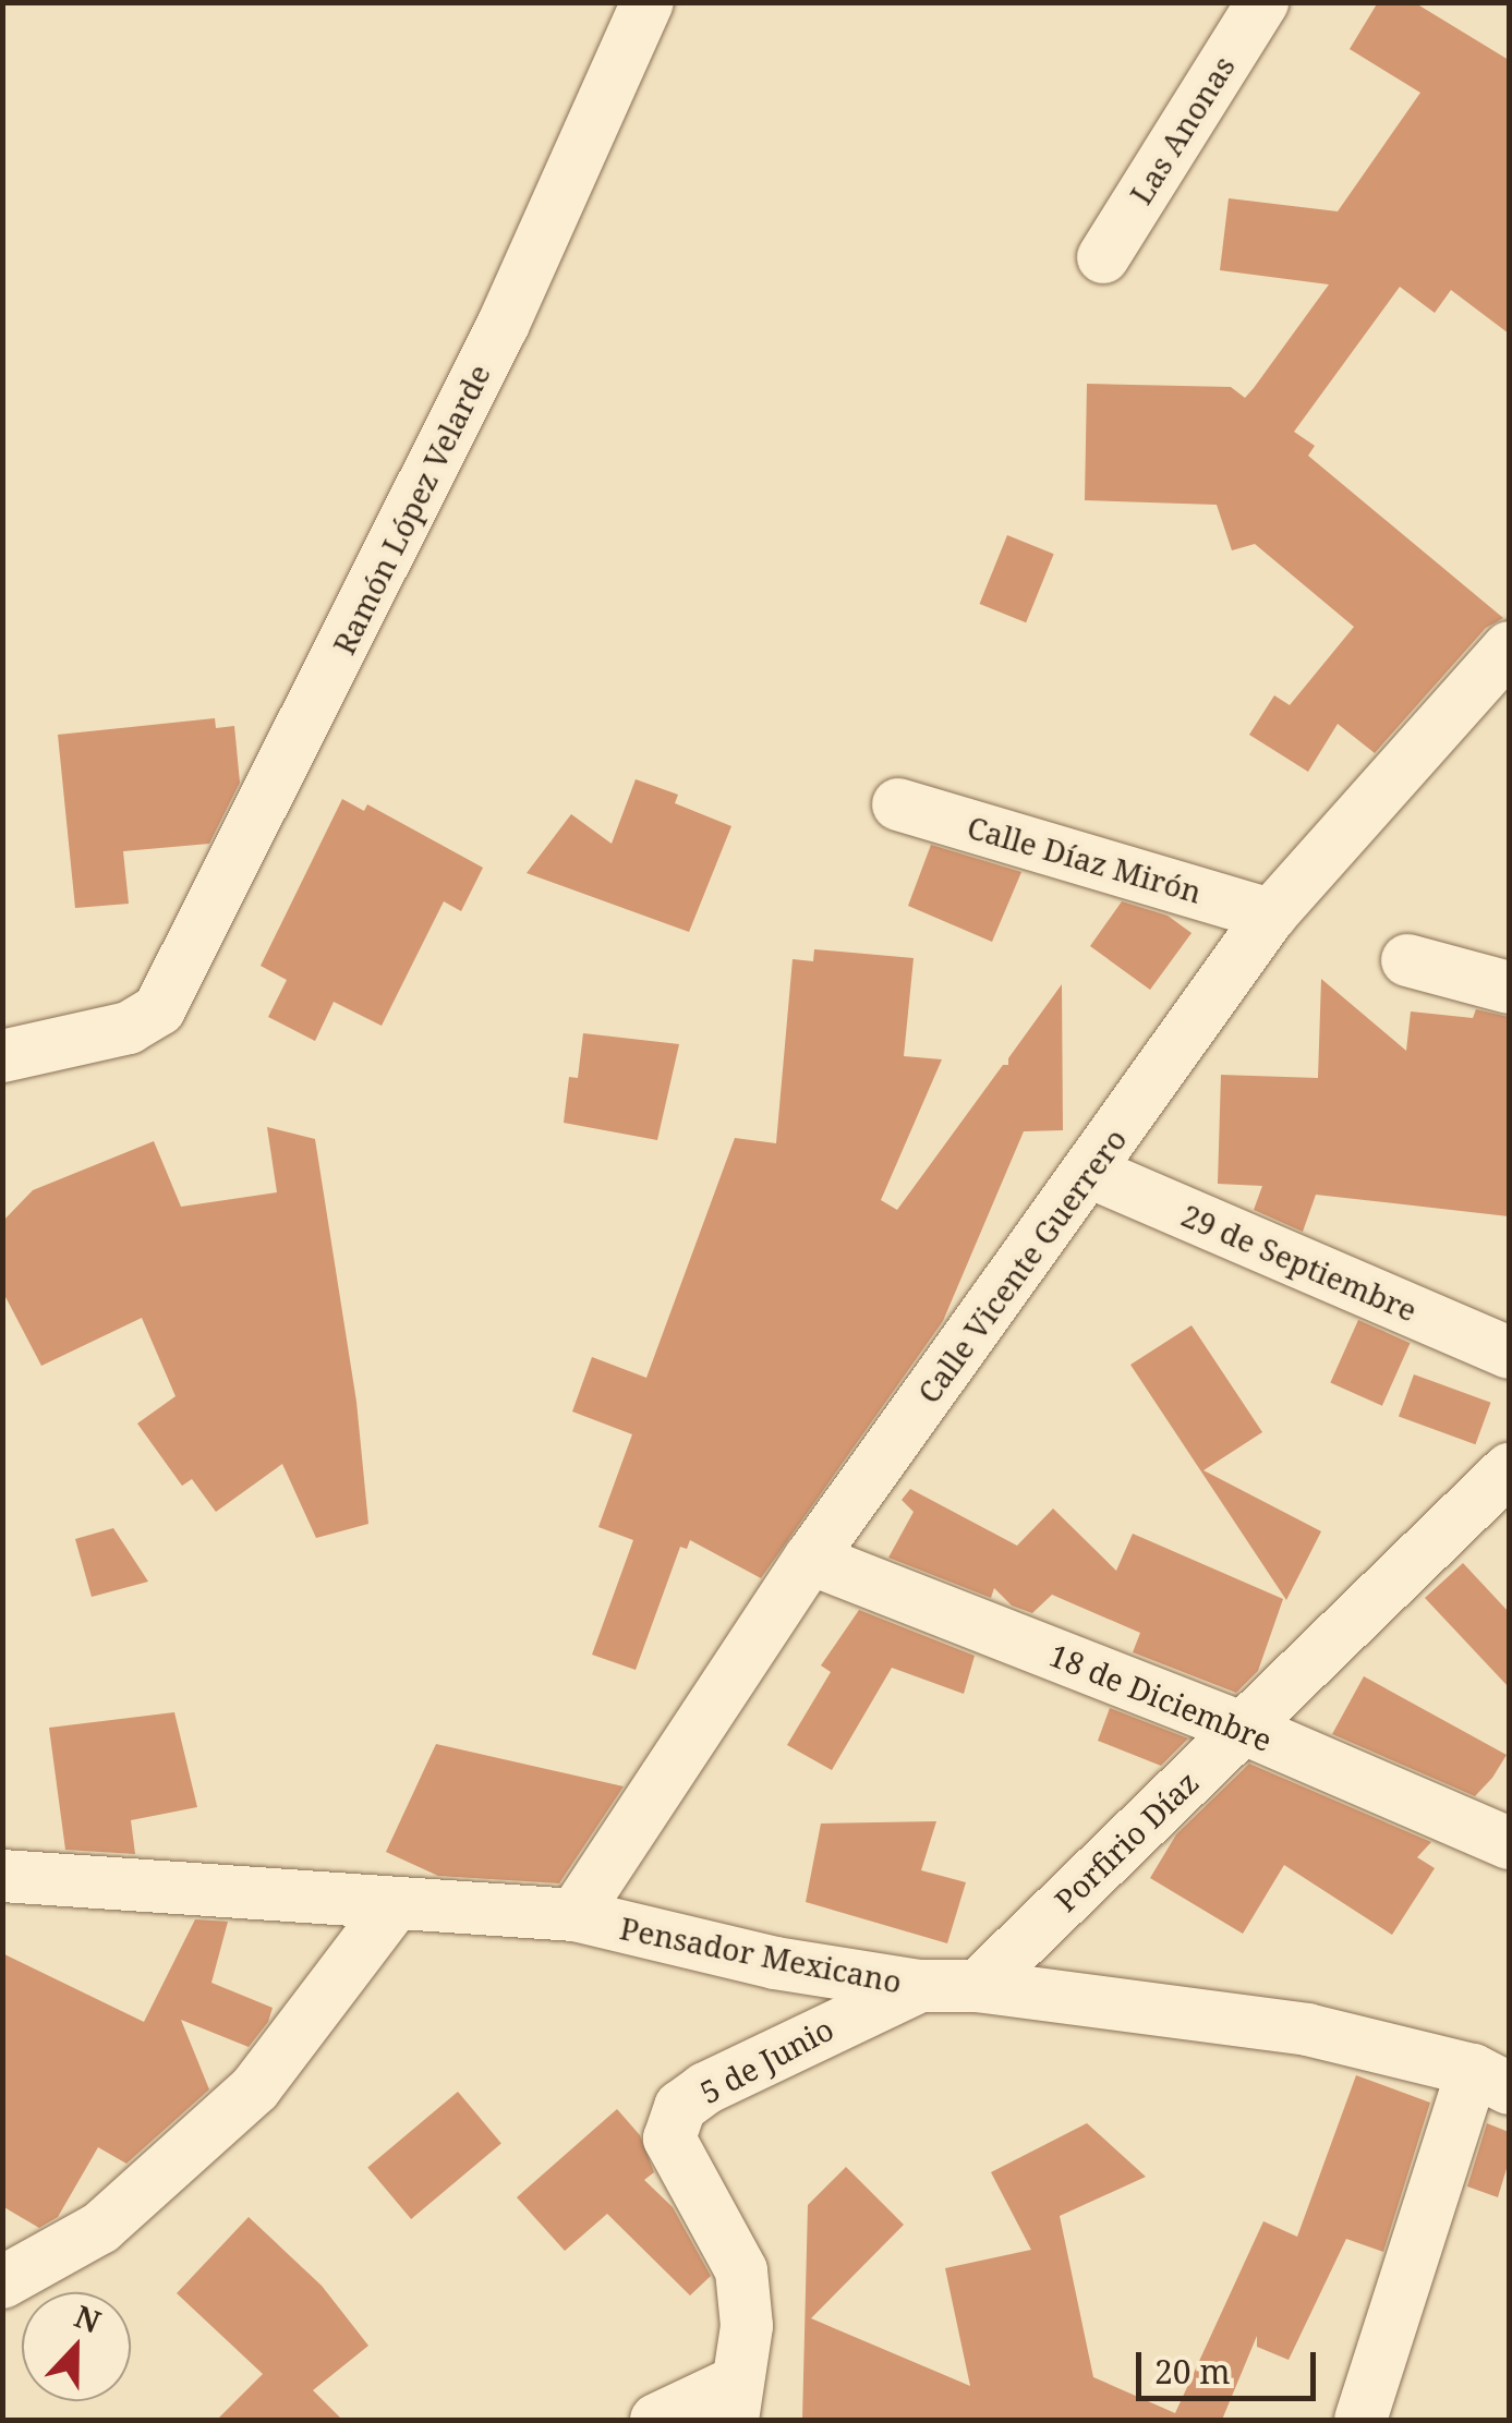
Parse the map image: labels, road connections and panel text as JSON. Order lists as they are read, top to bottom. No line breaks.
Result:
{"streets":{"street":["Las Anonas","Ramón López Velarde","Calle Díaz Mirón","29 de Septiembre","Calle Vicente Guerrero","18 de Diciembre","Porfirio Díaz","Pensador Mexicano","5 de Junio"]},"crossings":[["Calle Díaz Mirón","Calle Vicente Guerrero"],["29 de Septiembre","Calle Vicente Guerrero"],["Calle Vicente Guerrero","18 de Diciembre"],["Calle Vicente Guerrero","Pensador Mexicano"],["18 de Diciembre","Porfirio Díaz"],["Porfirio Díaz","Pensador Mexicano"],["Pensador Mexicano","5 de Junio"]],"scale_bar":"20 m","north":"top"}
